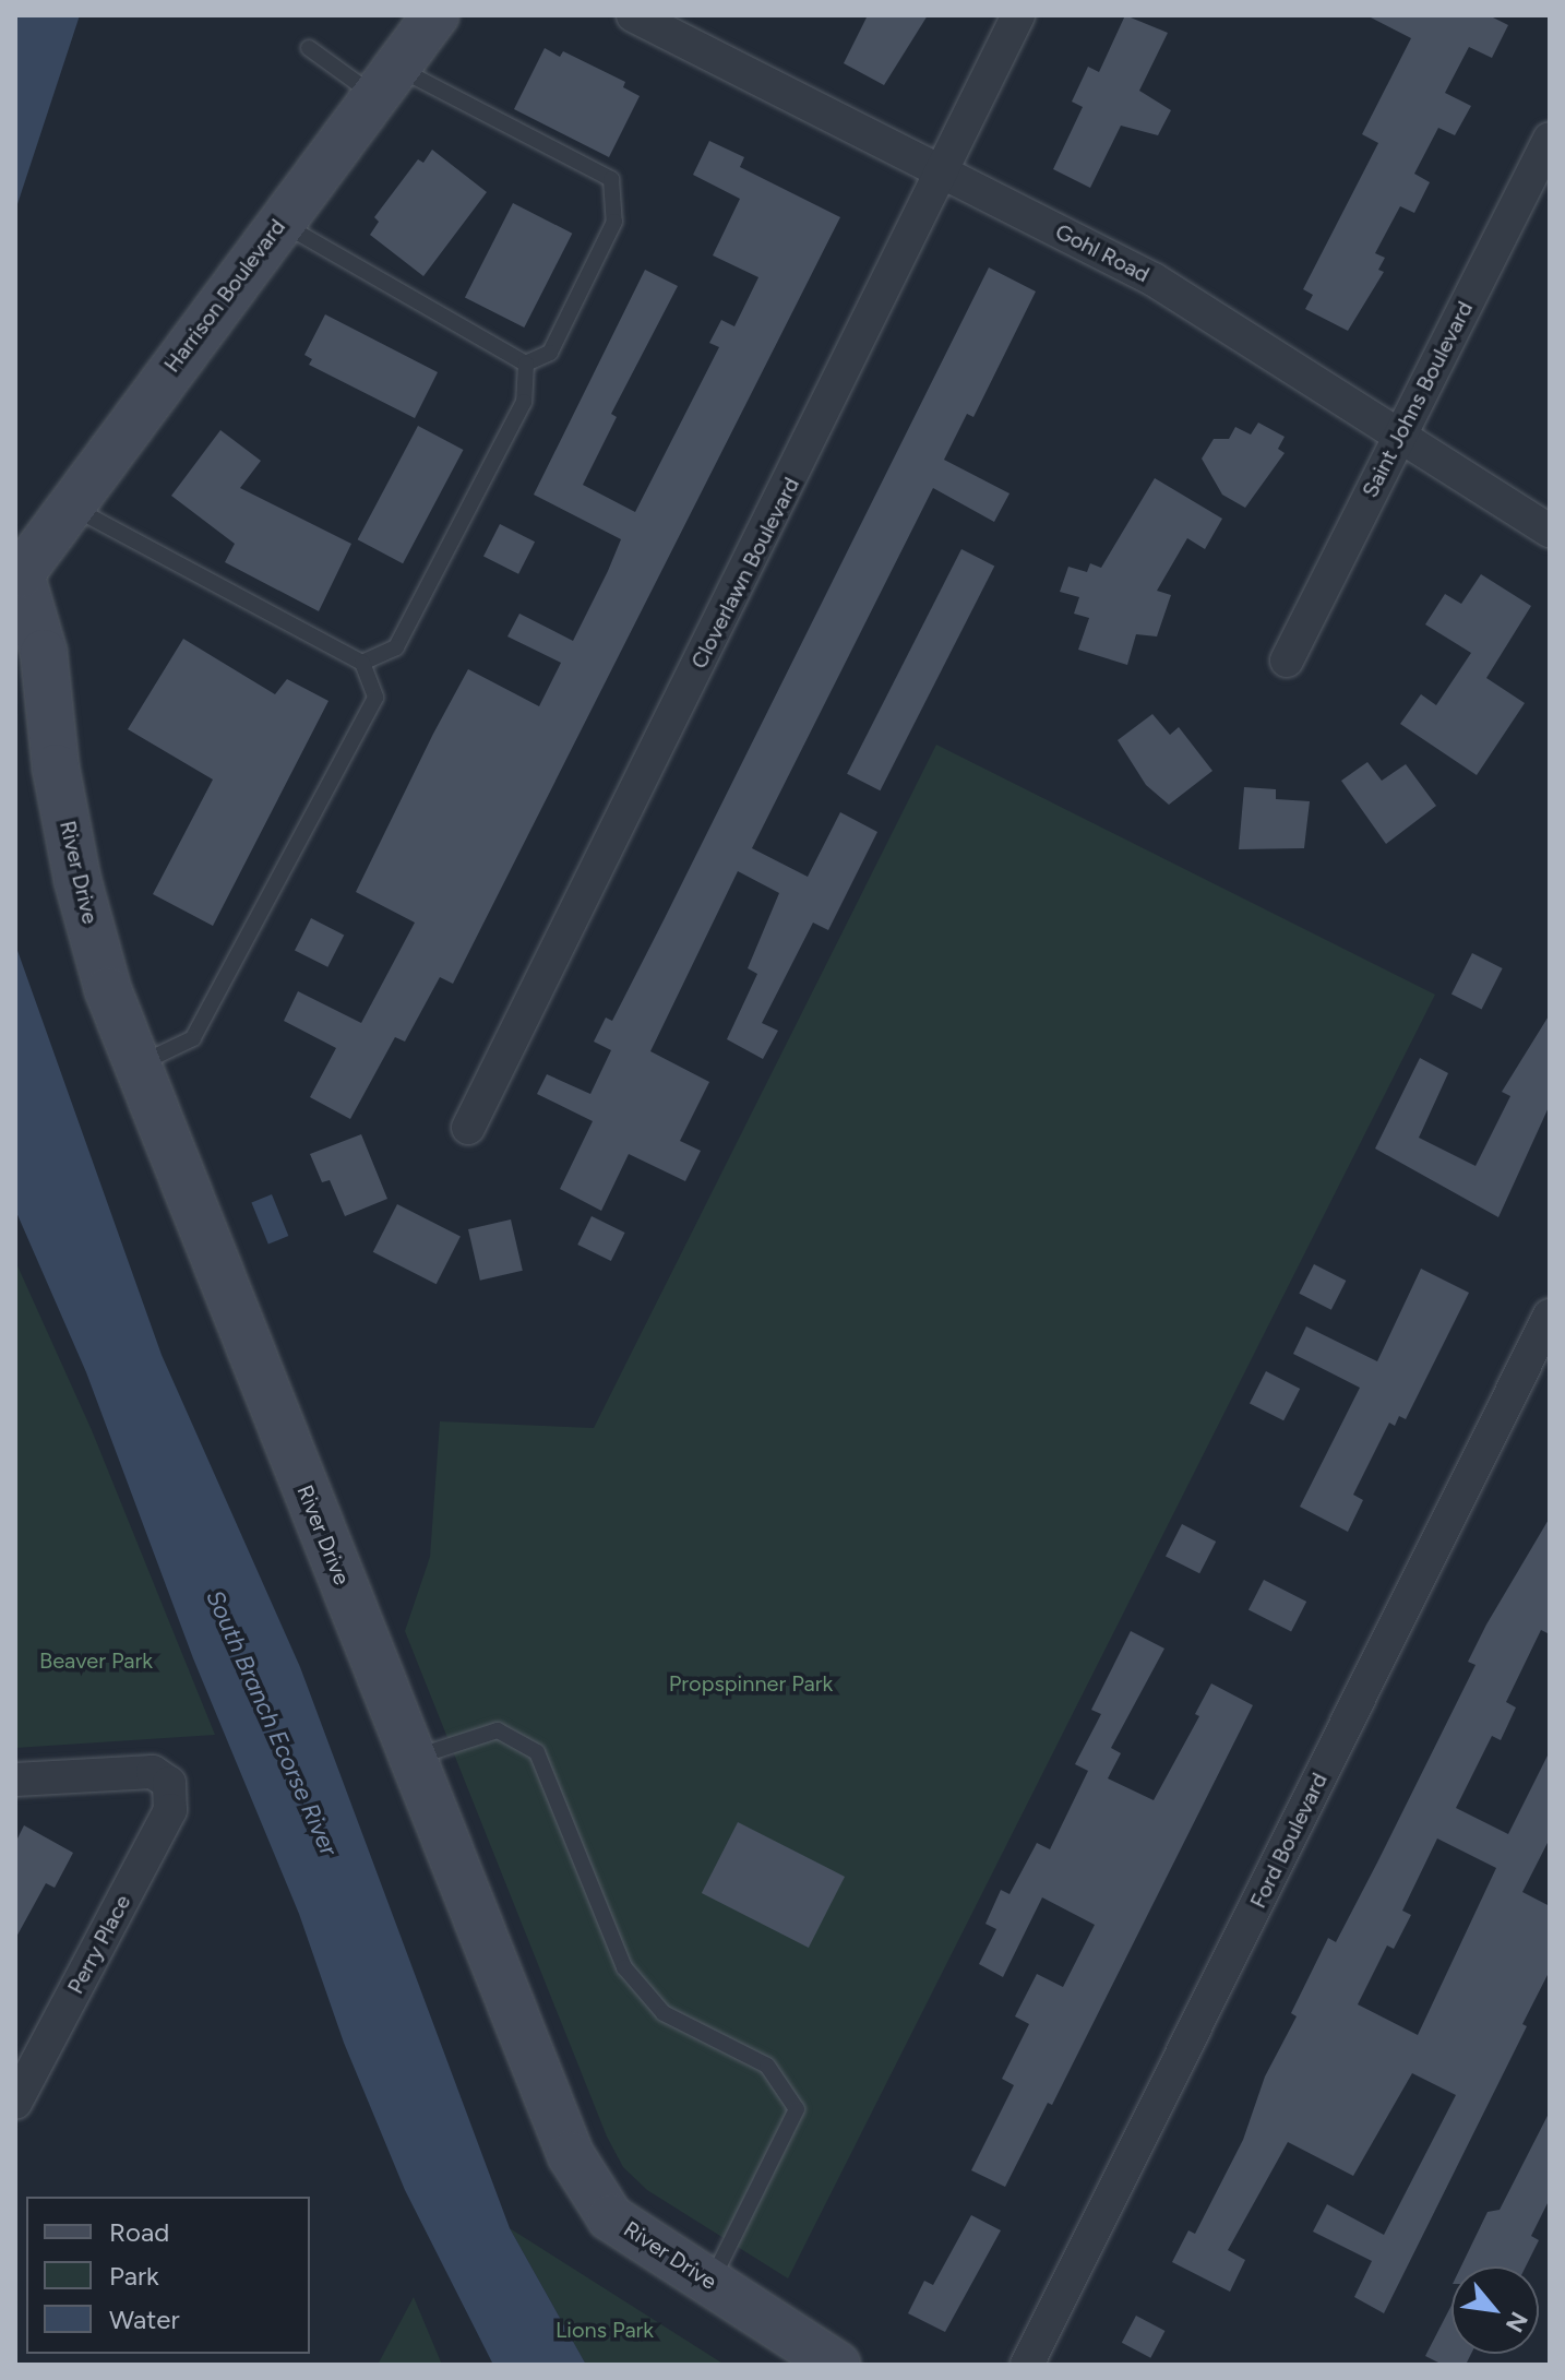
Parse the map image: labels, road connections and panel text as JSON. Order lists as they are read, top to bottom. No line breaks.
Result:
{"streets":{"street":["Gohl Road","Harrison Boulevard","Saint Johns Boulevard","Cloverlawn Boulevard","River Drive","Ford Boulevard","Perry Place"]},"crossings":[["Gohl Road","Saint Johns Boulevard"],["Gohl Road","Cloverlawn Boulevard"],["Harrison Boulevard","River Drive"]],"water":["South Branch Ecorse River"],"parks":["Beaver Park","Propspinner Park","Lions Park"],"legend":["Road","Park","Water"],"north":"bottom right"}
